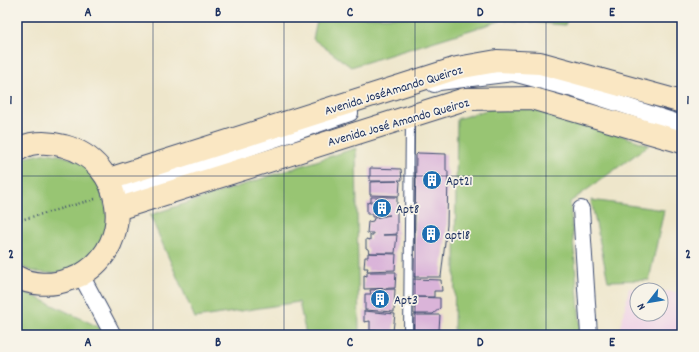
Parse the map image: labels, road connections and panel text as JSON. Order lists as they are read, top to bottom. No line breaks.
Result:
{"streets":{"main road":["Avenida JoséAmando Queiroz","Avenida José Amando Queiroz"]},"crossings":[["Avenida JoséAmando Queiroz","Avenida José Amando Queiroz"]],"places":{"building":["Apt21","Apt8","apt18","Apt3"]},"north":"bottom left","grid":{"columns":["A","B","C","D","E"],"rows":["1","2"]}}
